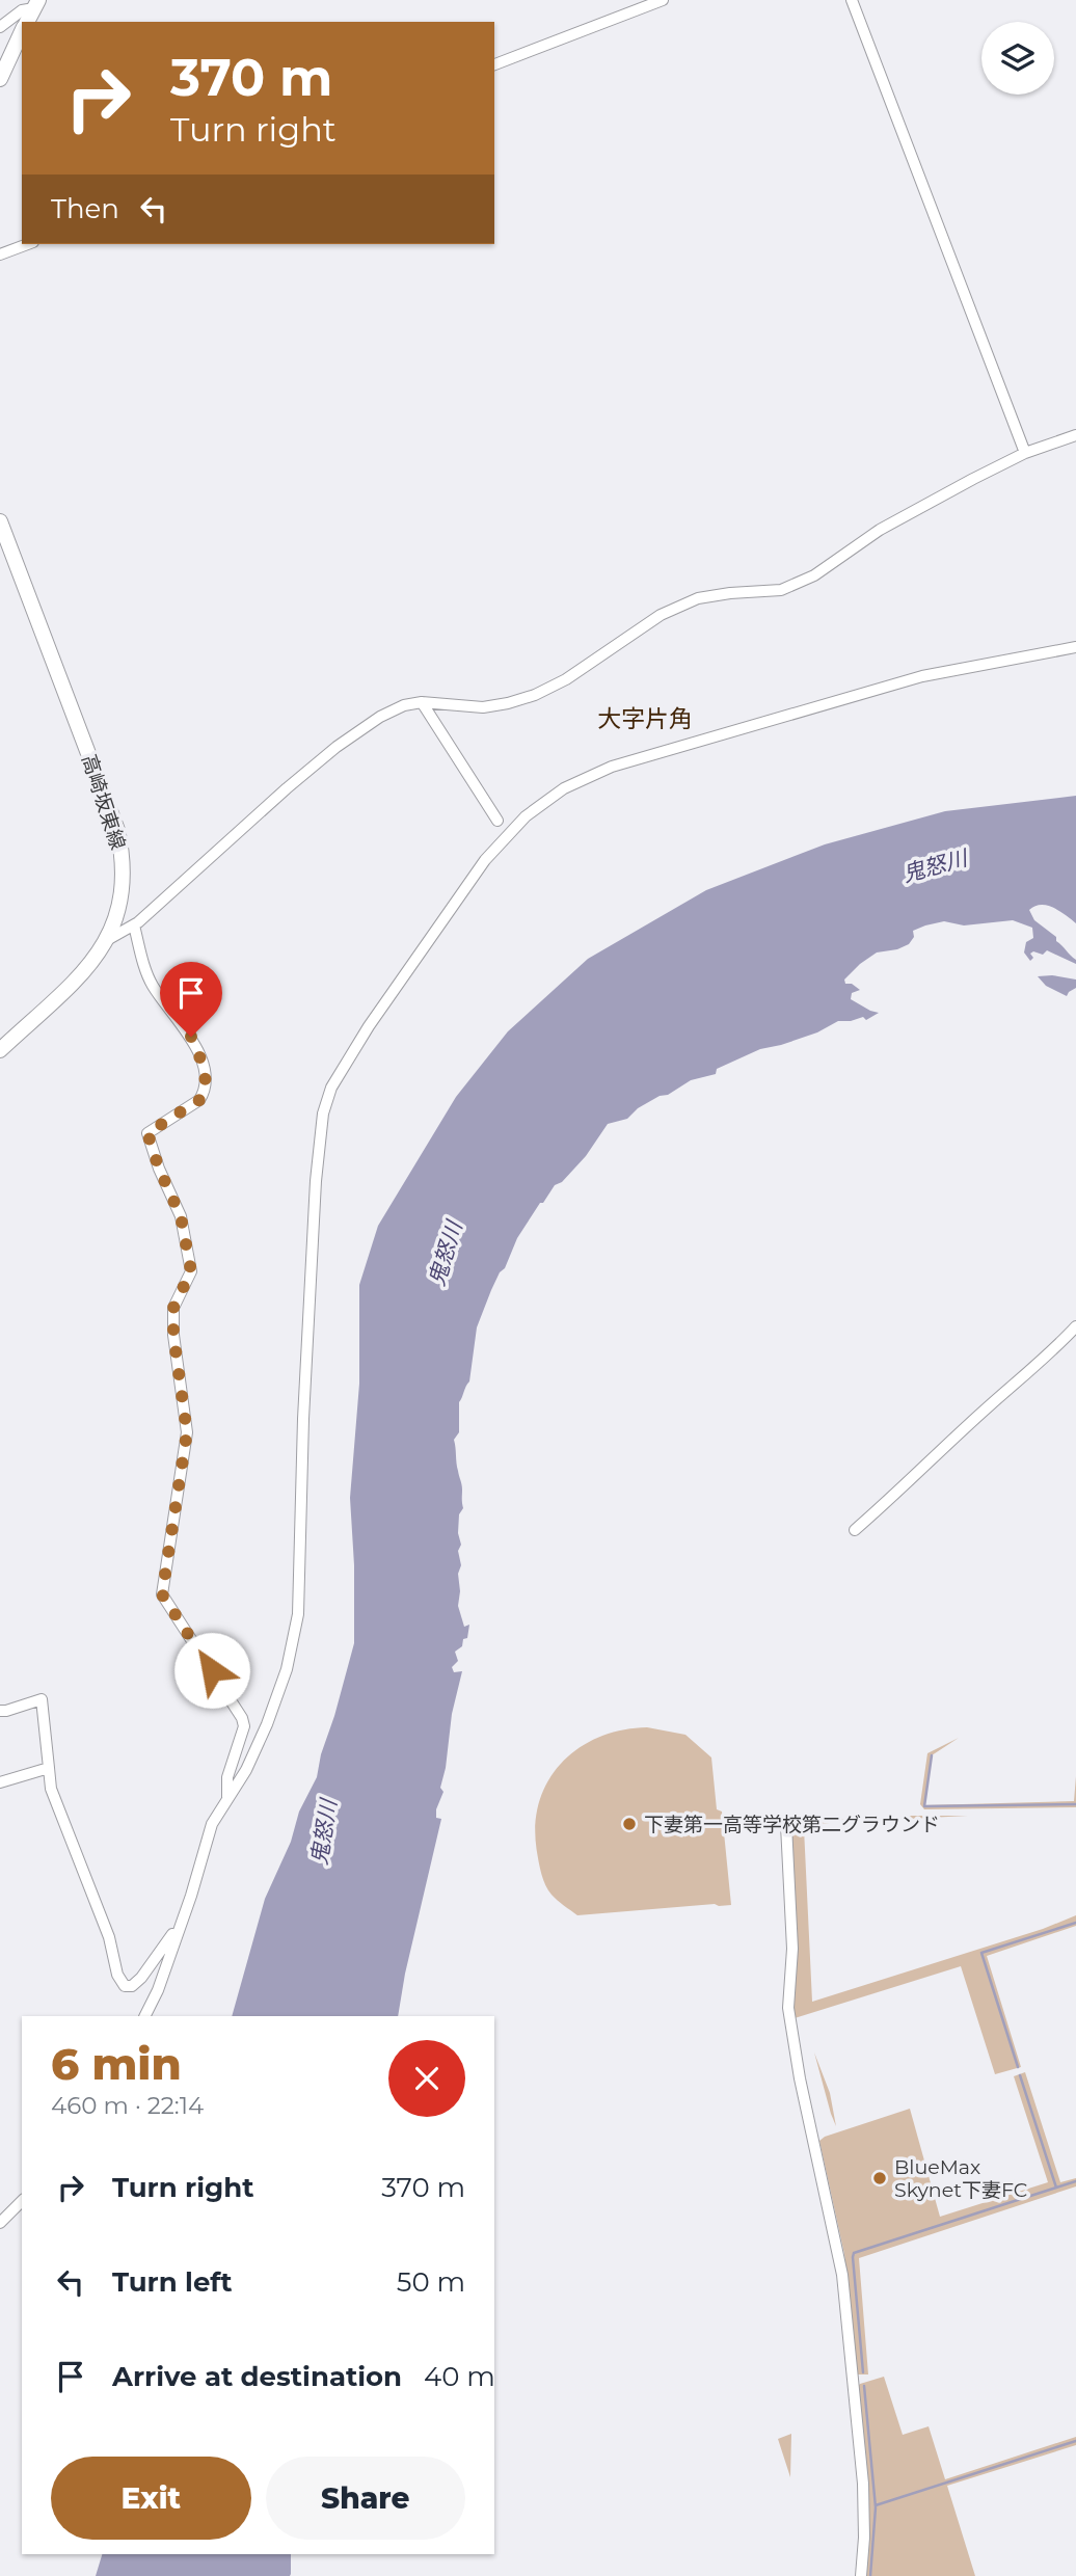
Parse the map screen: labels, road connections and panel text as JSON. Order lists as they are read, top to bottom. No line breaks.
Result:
{"streets":{"main road":["高崎坂東線"]},"districts":["大字片角"],"water":["鬼怒川"],"places":["下妻第一高等学校第二グラウンド","BlueMax Skynet下妻FC"],"page":{"turn":["370 m","Turn right"],"then":"Then","heading":["6 min","460 m · 22:14"],"list":[{"name":"Turn right","value":"370 m"},{"name":"Turn left","value":"50 m"},{"name":"Arrive at destination","value":"40 m"}],"buttons":["Exit","Share"]}}
